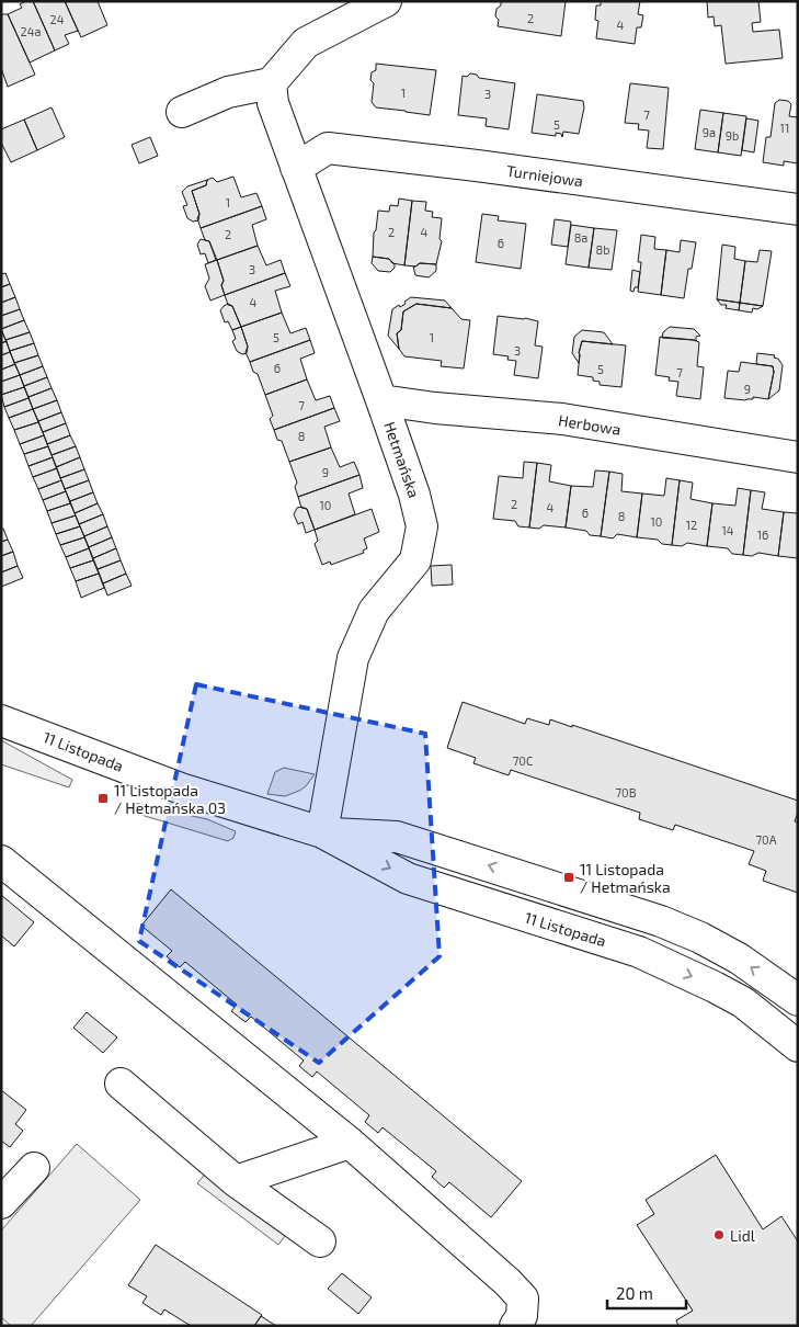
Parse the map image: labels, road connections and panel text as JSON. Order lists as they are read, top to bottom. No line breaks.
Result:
{"streets":{"street":["Turniejowa","Herbowa","Hetmańska","11 Listopada"]},"crossings":[["Turniejowa","Hetmańska"],["Herbowa","Hetmańska"],["Hetmańska","11 Listopada"]],"places":{"transit":["11 Listopada / Hetmańska 03","11 Listopada / Hetmańska"],"other":["Lidl"]},"house_numbers":["2","24","4","24a","1","3","7","5","11","9a","9b","1","2","4","2","8a","6","8b","3","4","5","1","3","6","5","7","9","7","8","9","2","10","4","6","8","10","12","14","16","70C","70B","70A"],"scale_bar":"20 m"}
